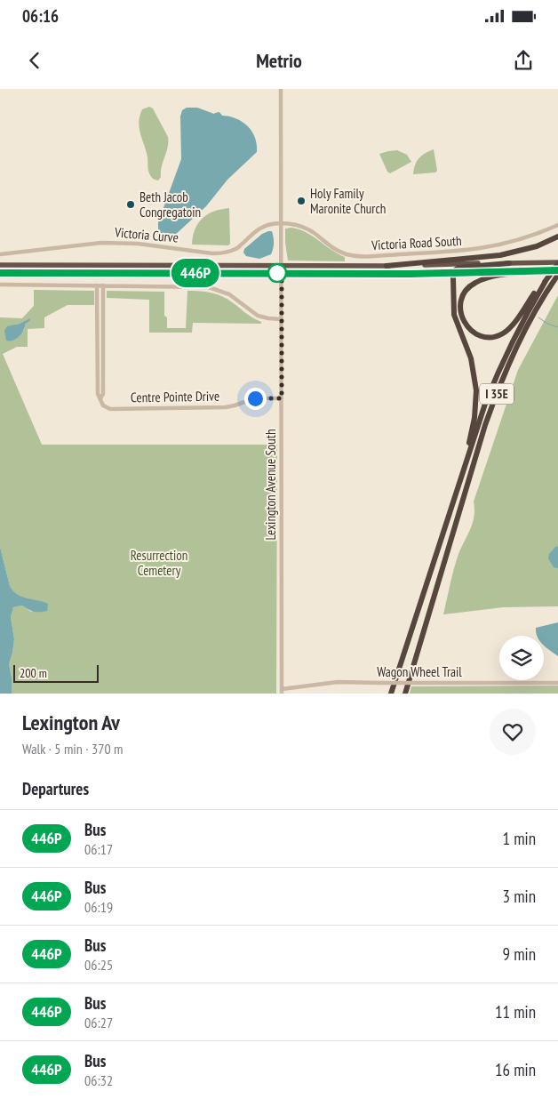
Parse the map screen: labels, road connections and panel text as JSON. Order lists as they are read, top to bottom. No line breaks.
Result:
{"streets":{"highway":["I 35E"],"street":["Victoria Curve","Victoria Road South","Centre Pointe Drive","Lexington Avenue South","Wagon Wheel Trail"]},"crossings":[["Victoria Curve","Victoria Road South"],["Victoria Curve","Lexington Avenue South"],["Victoria Road South","Lexington Avenue South"],["Centre Pointe Drive","Lexington Avenue South"],["Lexington Avenue South","Wagon Wheel Trail"]],"parks":["Resurrection Cemetery"],"places":["Holy Family Maronite Church","Beth Jacob Congregatoin"],"lines":["bus line 446P"],"scale_bar":"200 m","page":{"status":"06:16","header":"Metrio","on_map":"446P","scale":"200 m","heading":[["Lexington Av","Walk · 5 min · 370 m"],"Departures"],"list":[{"mark":"446P","name":"Bus","note":"06:17","value":"1 min"},{"mark":"446P","name":"Bus","note":"06:19","value":"3 min"},{"mark":"446P","name":"Bus","note":"06:25","value":"9 min"},{"mark":"446P","name":"Bus","note":"06:27","value":"11 min"},{"mark":"446P","name":"Bus","note":"06:32","value":"16 min"}]}}
